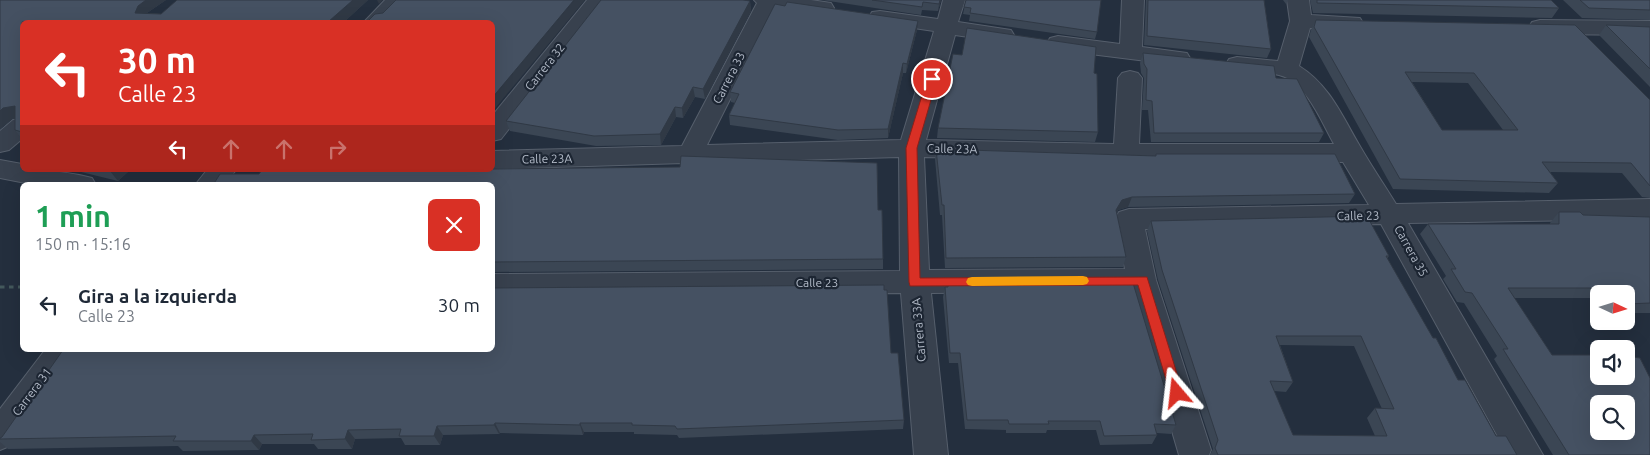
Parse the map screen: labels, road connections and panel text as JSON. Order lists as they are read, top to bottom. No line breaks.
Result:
{"streets":{"street":["Carrera 32","Carrera 33","Calle 23A","Calle 23","Carrera 35","Carrera 33A","Carrera 31"]},"crossings":[["Carrera 33","Calle 23A"],["Calle 23A","Carrera 35"],["Calle 23A","Carrera 33A"],["Calle 23","Carrera 35"],["Calle 23","Carrera 33A"]],"north":"right","page":{"turn":["30 m","Calle 23"],"heading":["1 min","150 m · 15:16"],"list":[{"name":"Gira a la izquierda","note":"Calle 23","value":"30 m"}]}}
